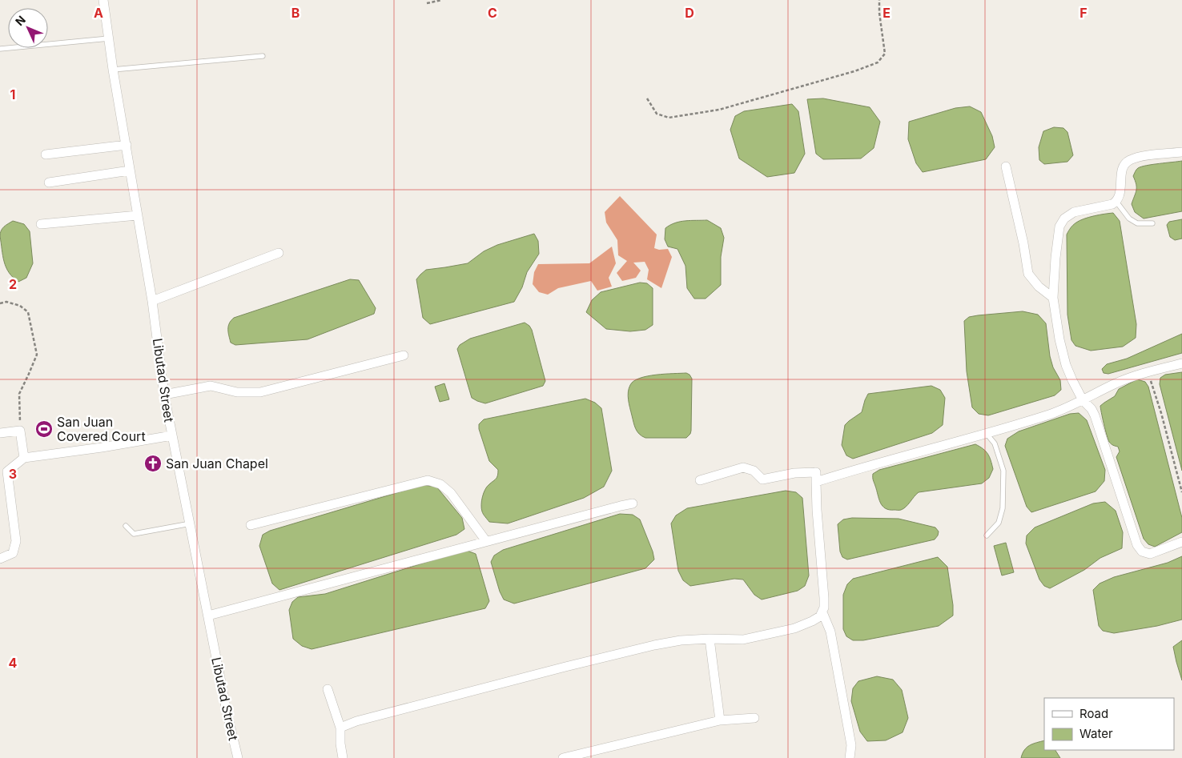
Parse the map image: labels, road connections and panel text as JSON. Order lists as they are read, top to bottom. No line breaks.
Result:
{"streets":{"street":["Libutad Street"]},"places":{"sports":["San Juan Covered Court"],"church":["San Juan Chapel"]},"legend":["Road","Water"],"north":"top left","grid":{"columns":["A","B","C","D","E","F"],"rows":["1","2","3","4"]}}
